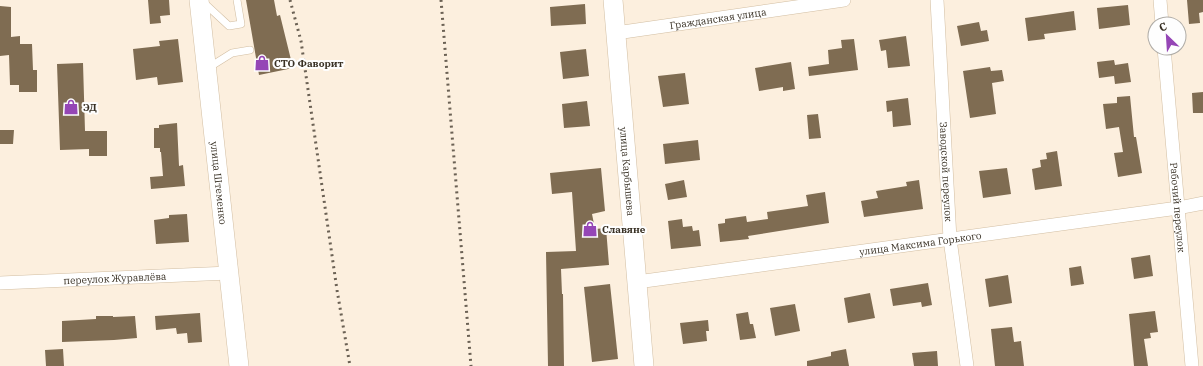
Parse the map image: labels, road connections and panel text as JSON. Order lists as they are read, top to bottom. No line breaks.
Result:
{"streets":{"main road":["улица Карбышева","улица Штеменко"],"street":["Гражданская улица","Заводской переулок","Рабочий переулок","улица Максима Горького","переулок Журавлёва"]},"crossings":[["Гражданская улица","улица Карбышева"],["улица Карбышева","улица Максима Горького"],["Заводской переулок","улица Максима Горького"],["улица Штеменко","переулок Журавлёва"],["Рабочий переулок","улица Максима Горького"]],"places":{"shop":["СТО Фаворит","ЭД","Славяне"]},"north":"top left"}
